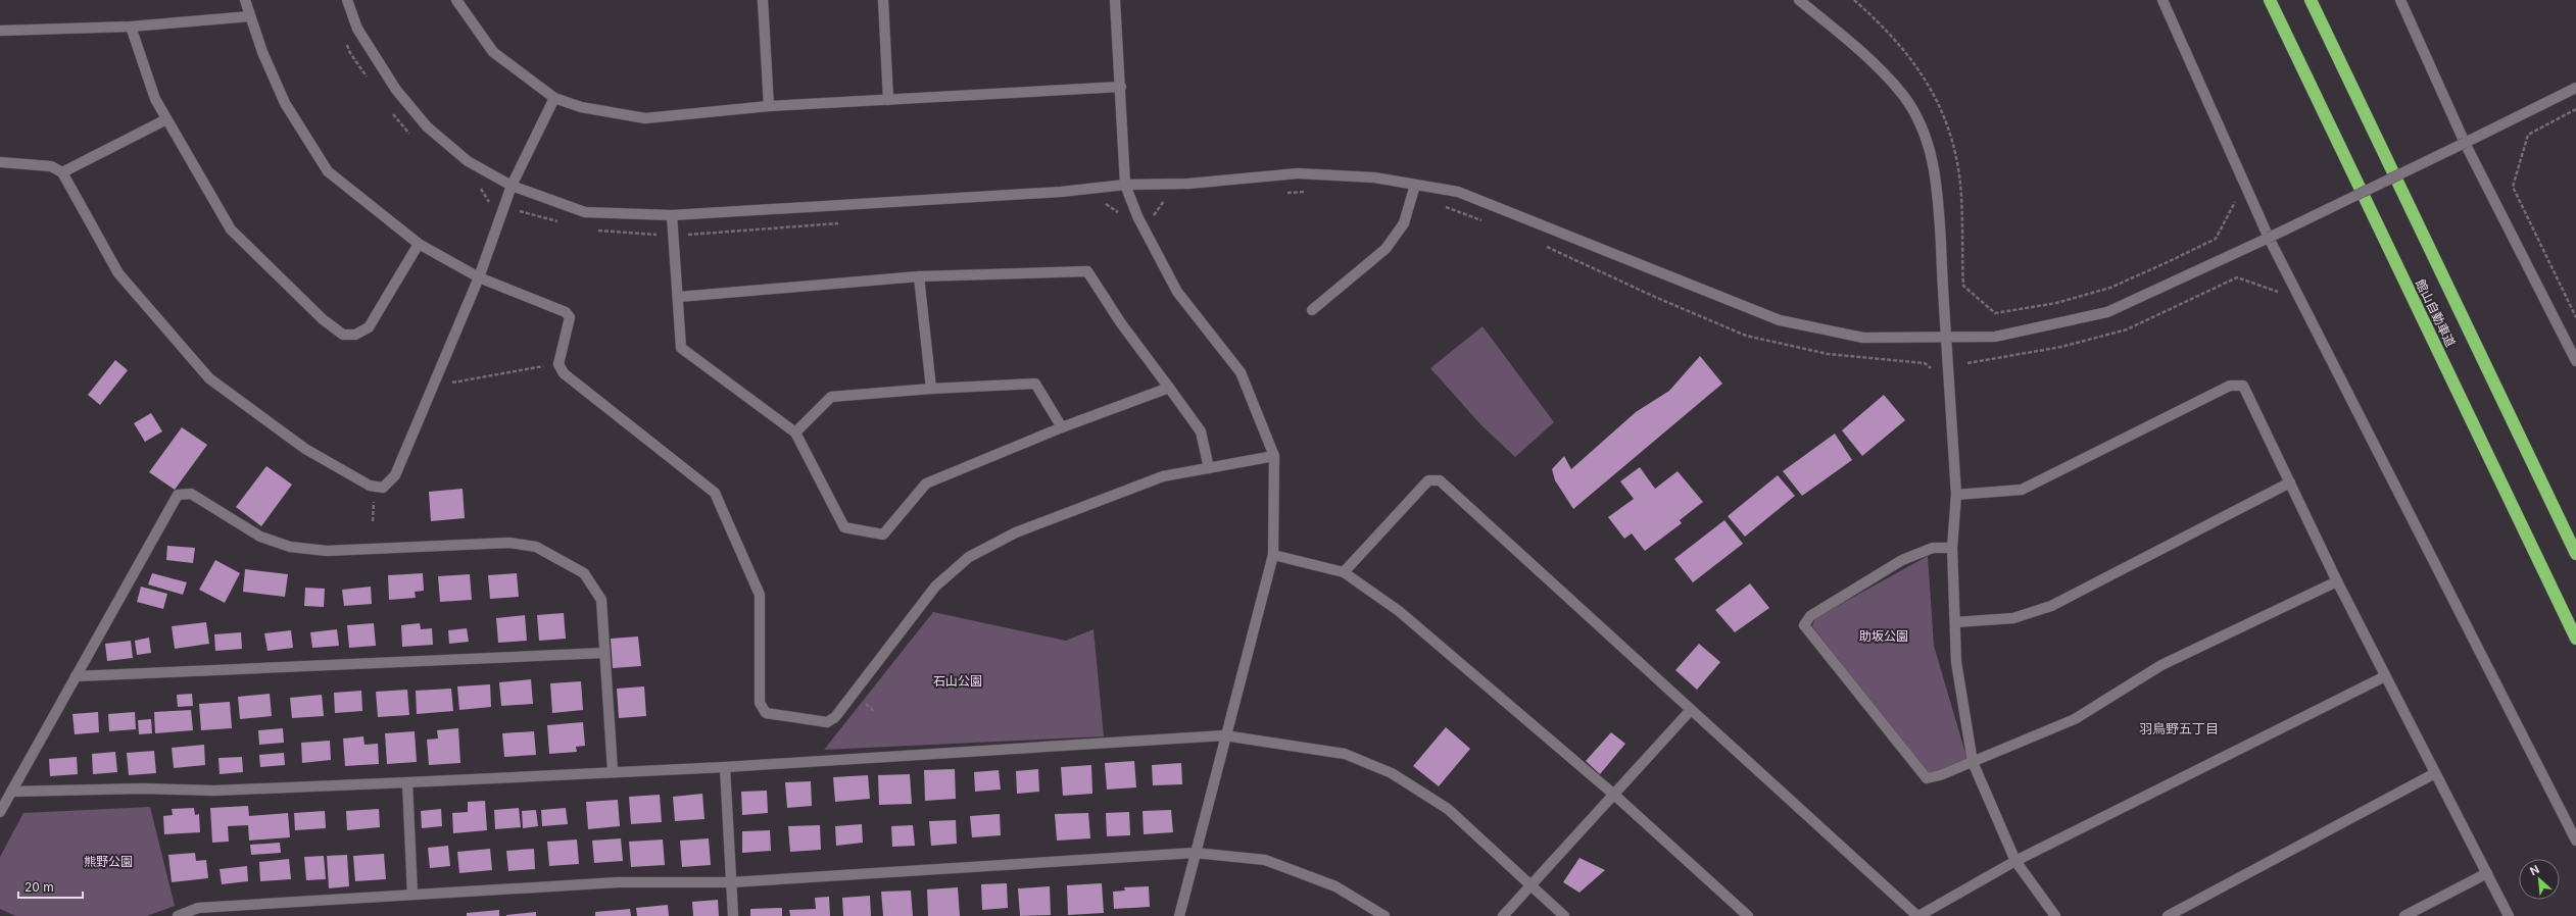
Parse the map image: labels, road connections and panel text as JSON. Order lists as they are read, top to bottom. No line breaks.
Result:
{"streets":{"highway":["館山自動車道"]},"districts":["羽鳥野五丁目"],"parks":["助坂公園","石山公園","熊野公園"],"scale_bar":"20 m","north":"top left"}
